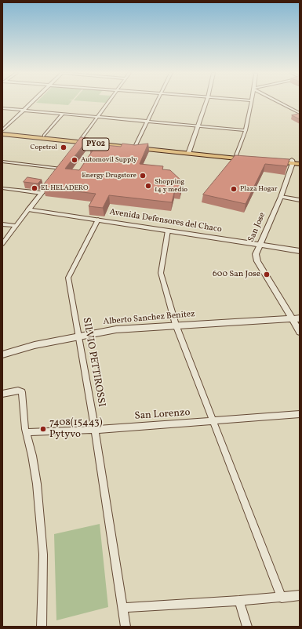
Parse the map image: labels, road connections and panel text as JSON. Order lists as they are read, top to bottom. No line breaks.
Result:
{"streets":{"highway":["PY02"],"street":["Avenida Defensores del Chaco","San Jose","Alberto Sanchez Benitez","SILVIO PETTIROSSI","San Lorenzo"]},"crossings":[["Avenida Defensores del Chaco","San Jose"],["Avenida Defensores del Chaco","SILVIO PETTIROSSI"],["San Jose","Alberto Sanchez Benitez"],["Alberto Sanchez Benitez","SILVIO PETTIROSSI"],["SILVIO PETTIROSSI","San Lorenzo"]],"places":["Copetrol","Automovil Supply","Energy Drugstore","Shopping 14 y medio","EL HELADERO","Plaza Hogar","600 San Jose","7408(15443) Pytyvo"]}
